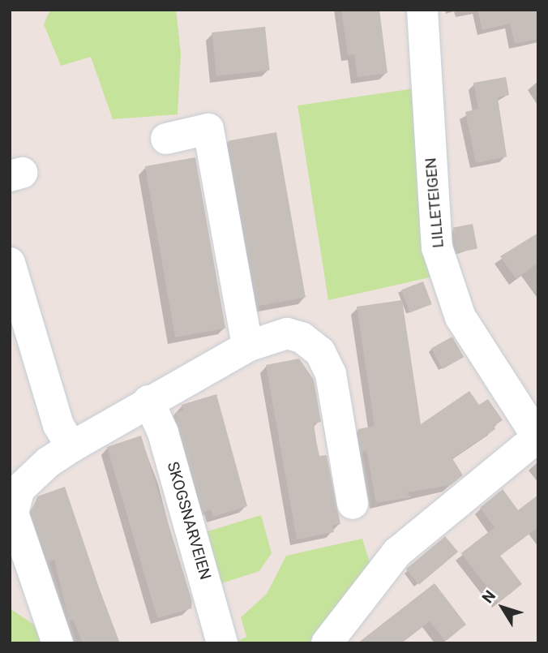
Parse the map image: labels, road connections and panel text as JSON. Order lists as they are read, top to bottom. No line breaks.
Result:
{"streets":{"street":["LILLETEIGEN","SKOGSNARVEIEN"]},"north":"top left"}
